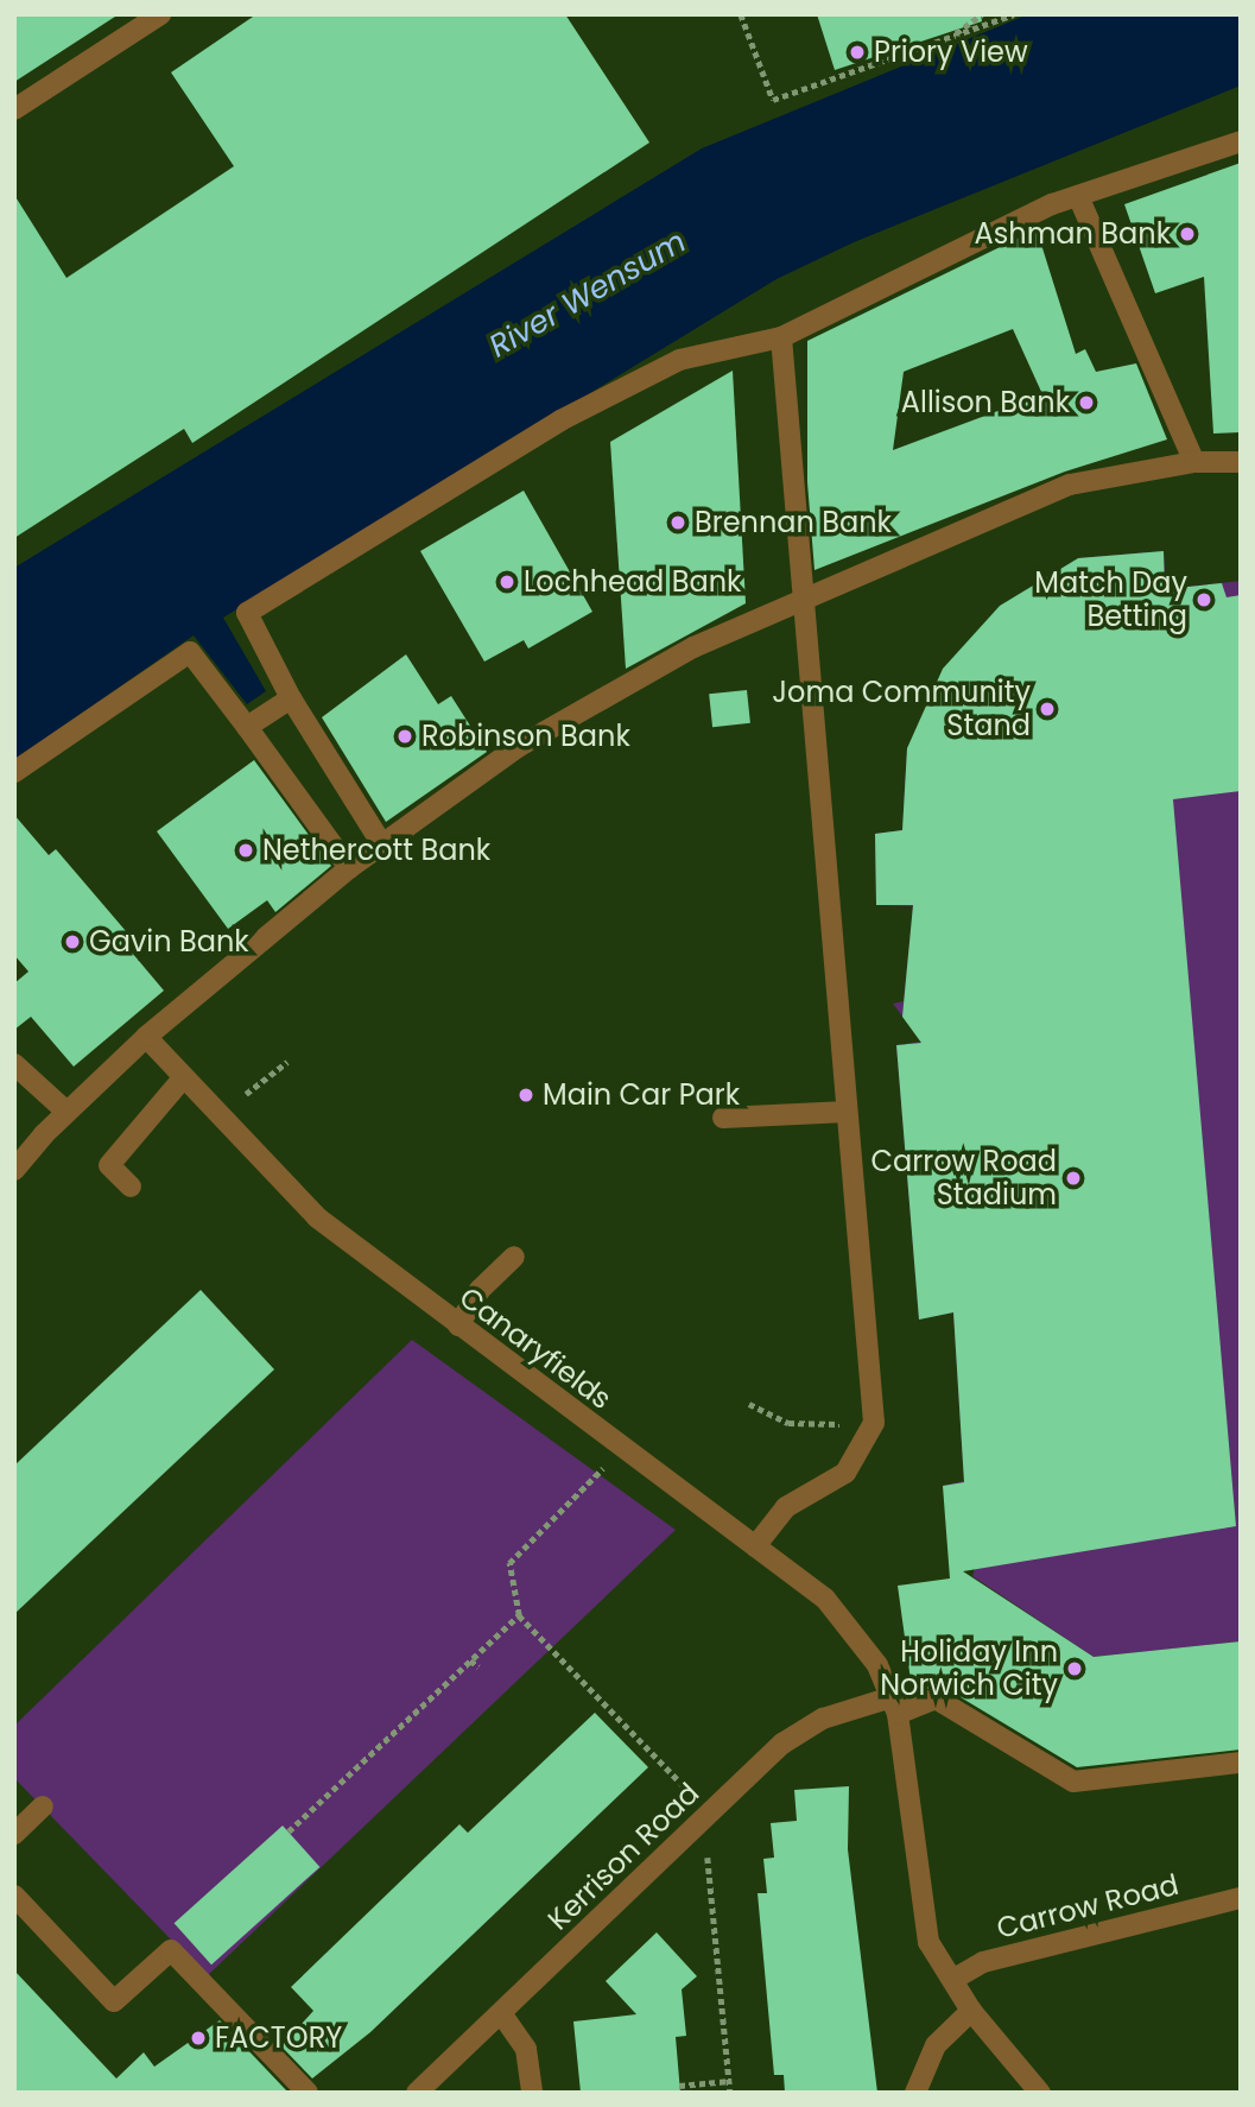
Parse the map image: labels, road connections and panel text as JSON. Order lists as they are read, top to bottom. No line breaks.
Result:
{"streets":{"street":["Canaryfields","Kerrison Road","Carrow Road"]},"crossings":[["Canaryfields","Kerrison Road"]],"water":["River Wensum"],"places":["Priory View","Ashman Bank","Allison Bank","Brennan Bank","Lochhead Bank","Match Day Betting","Joma Community Stand","Robinson Bank","Nethercott Bank","Gavin Bank","Main Car Park","Carrow Road Stadium","Holiday Inn Norwich City","FACTORY"]}
